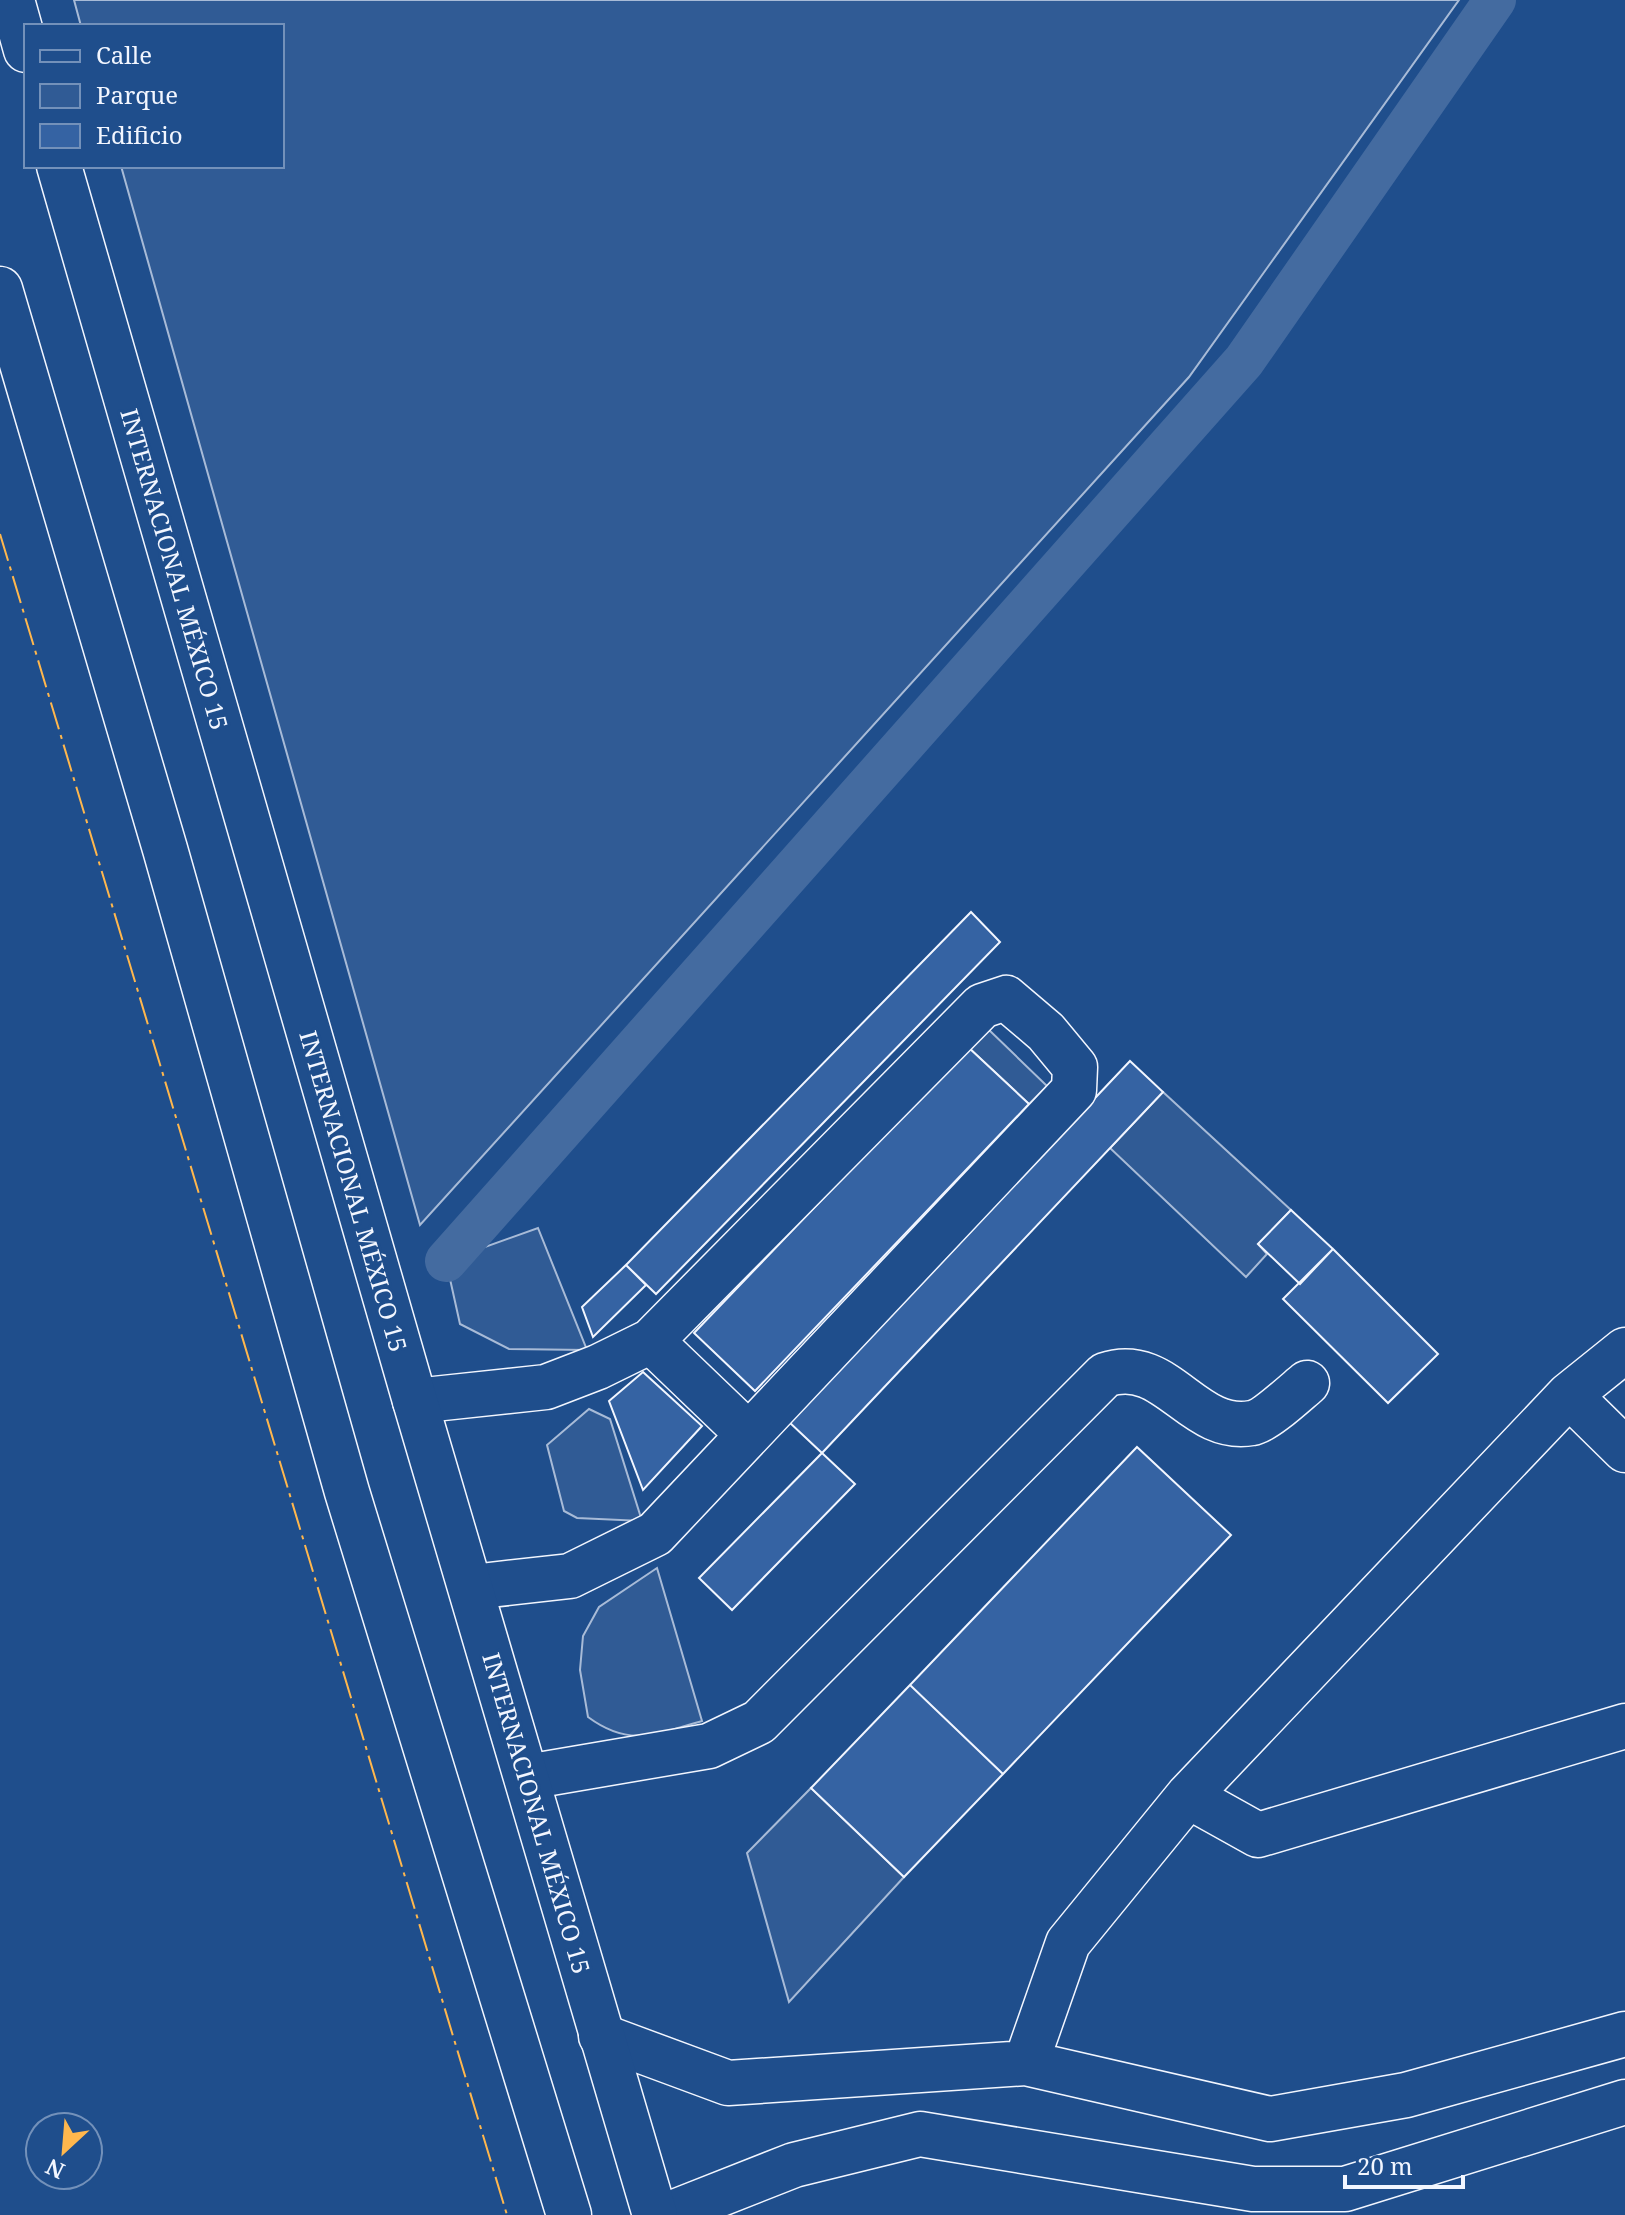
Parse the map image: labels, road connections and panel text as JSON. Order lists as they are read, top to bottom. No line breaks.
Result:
{"streets":{"main road":["INTERNACIONAL MÉXICO 15"]},"legend":["Calle","Parque","Edificio"],"scale_bar":"20 m","north":"bottom left"}
